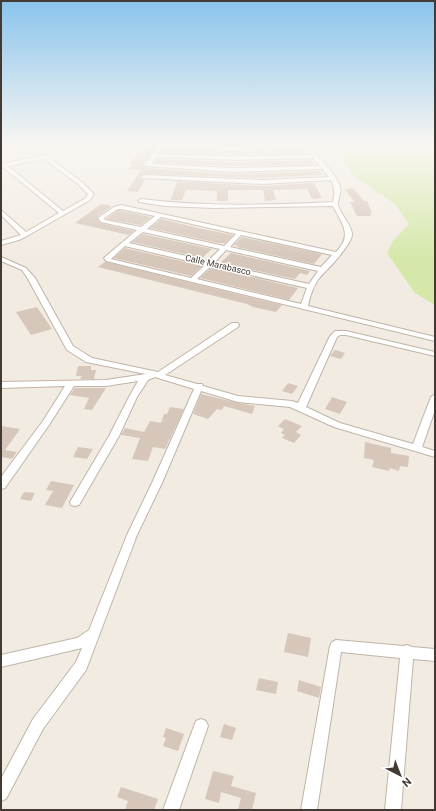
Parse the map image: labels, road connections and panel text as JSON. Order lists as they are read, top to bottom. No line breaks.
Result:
{"streets":{"street":["Calle Marabasco"]},"north":"bottom right"}
